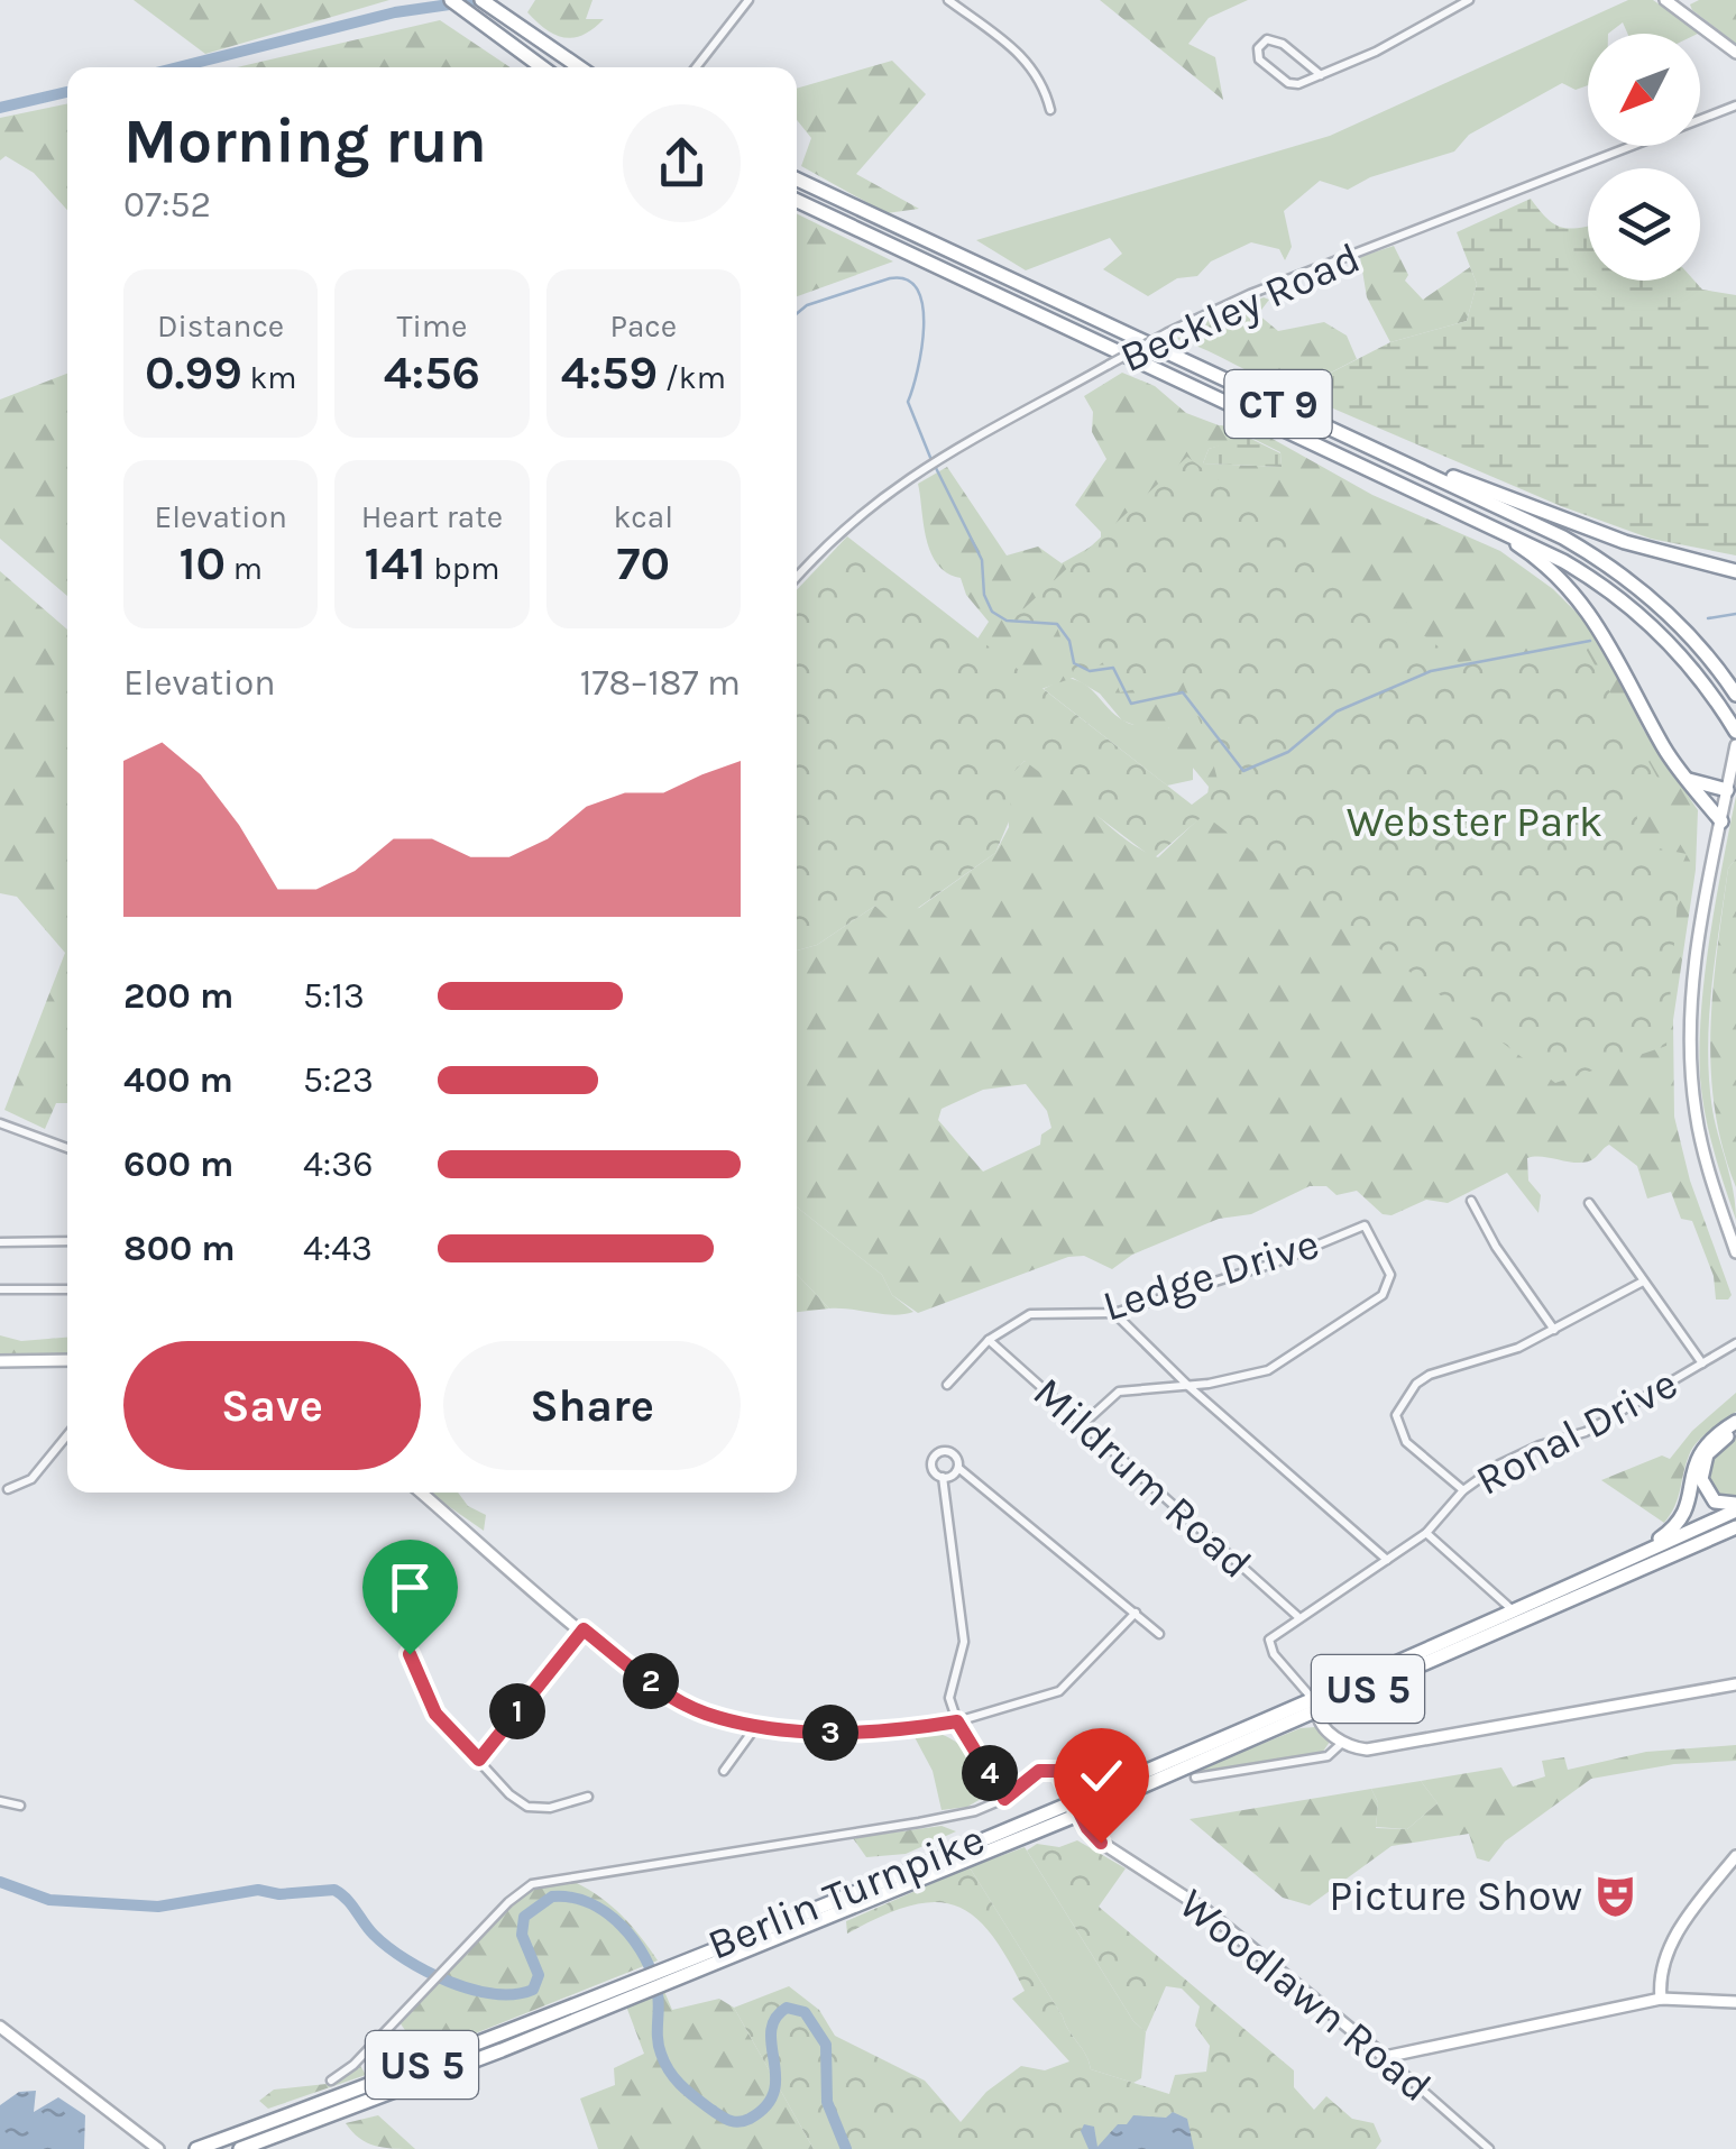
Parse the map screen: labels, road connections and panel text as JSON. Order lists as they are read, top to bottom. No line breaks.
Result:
{"streets":{"highway":["CT 9","US 5","Berlin Turnpike"],"street":["Beckley Road","Ledge Drive","Ronal Drive","Mildrum Road","Woodlawn Road"]},"crossings":[["Ledge Drive","Mildrum Road"],["Ronal Drive","Mildrum Road"],["Berlin Turnpike","Woodlawn Road"]],"parks":["Webster Park"],"places":{"theatre":["Picture Show"]},"north":"bottom left","page":{"heading":["Morning run","07:52"],"stats":[["Distance","0.99 km"],["Time","4:56"],["Pace","4:59 /km"],["Elevation","10 m"],["Heart rate","141 bpm"],["kcal","70"]],"chart":["Elevation","178–187 m"],"list":[{"name":"200 m","note":"5:13"},{"name":"400 m","note":"5:23"},{"name":"600 m","note":"4:36"},{"name":"800 m","note":"4:43"}],"buttons":["Save","Share"],"pins":["2","1","3","4"]}}
